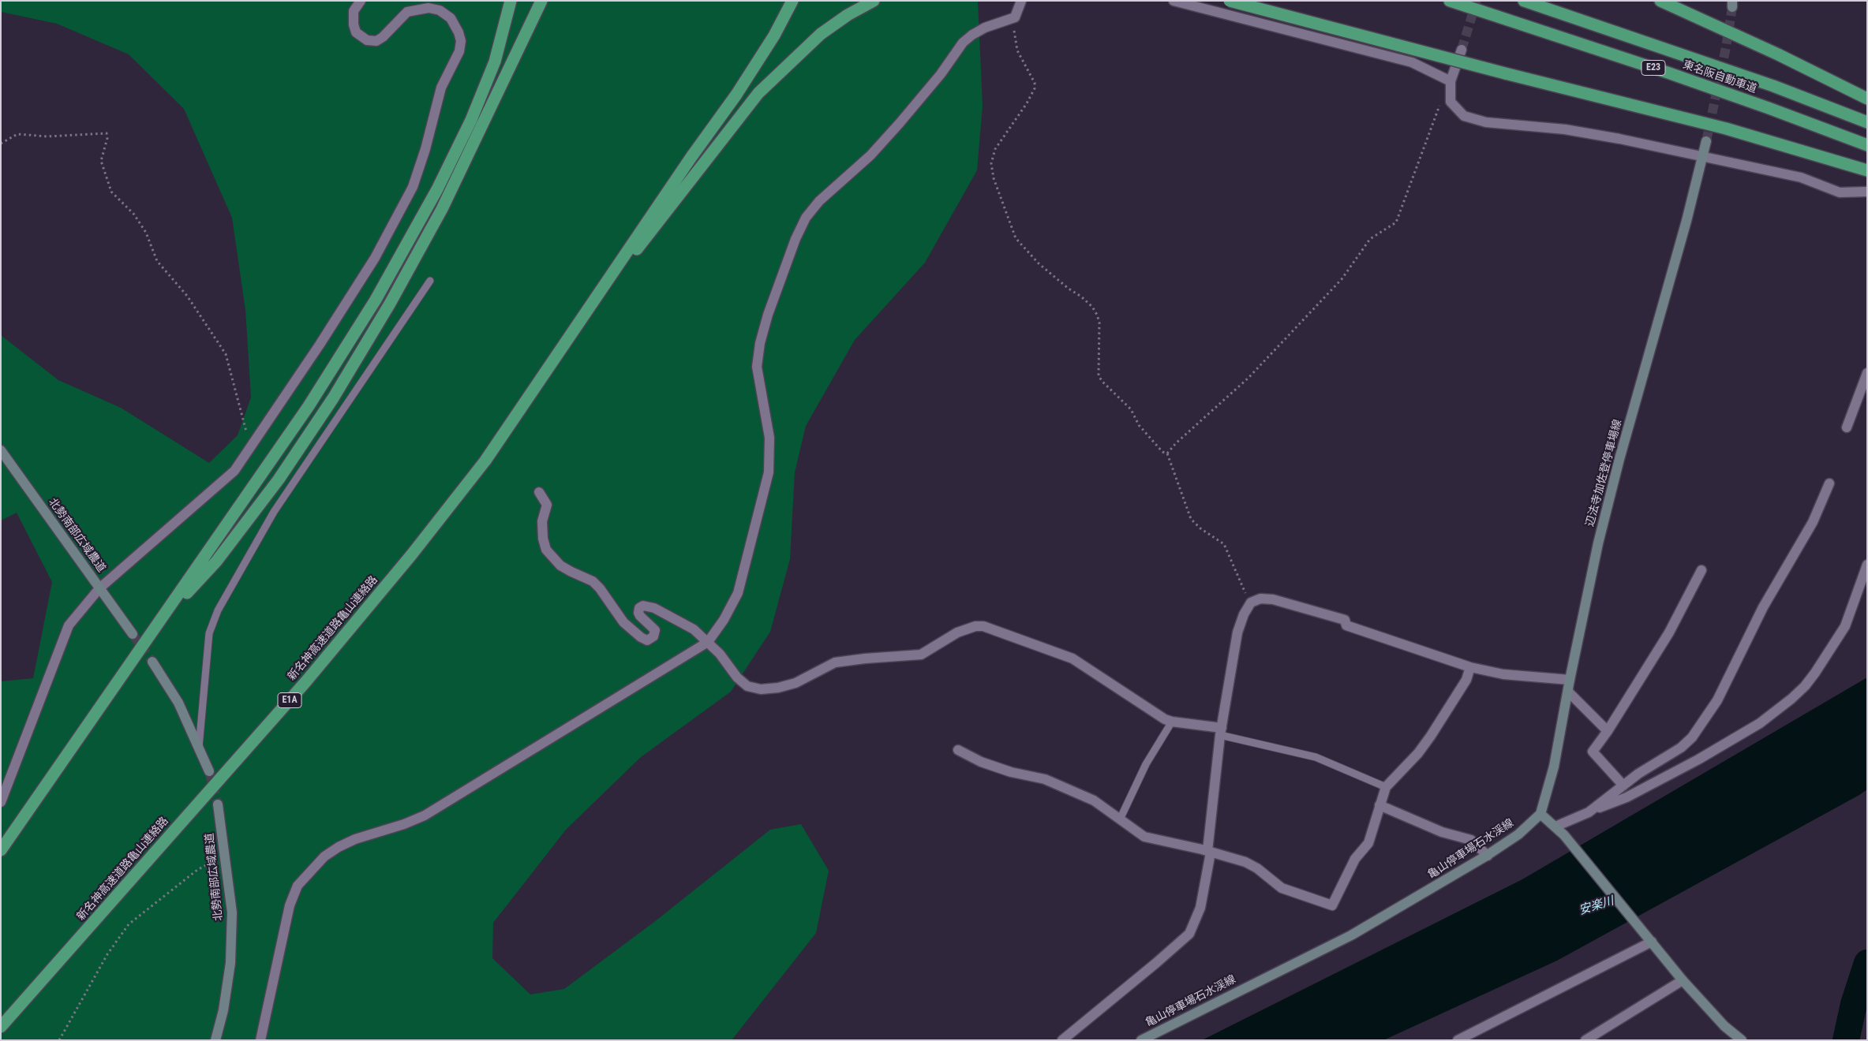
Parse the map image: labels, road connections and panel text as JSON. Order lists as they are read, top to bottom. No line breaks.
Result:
{"streets":{"highway":["E23","東名阪自動車道","新名神高速道路亀山連絡路","E1A"],"main road":["辺法寺加佐登停車場線","北勢南部広域農道","亀山停車場石水渓線"]},"crossings":[["辺法寺加佐登停車場線","亀山停車場石水渓線"]],"water":["安楽川"]}
